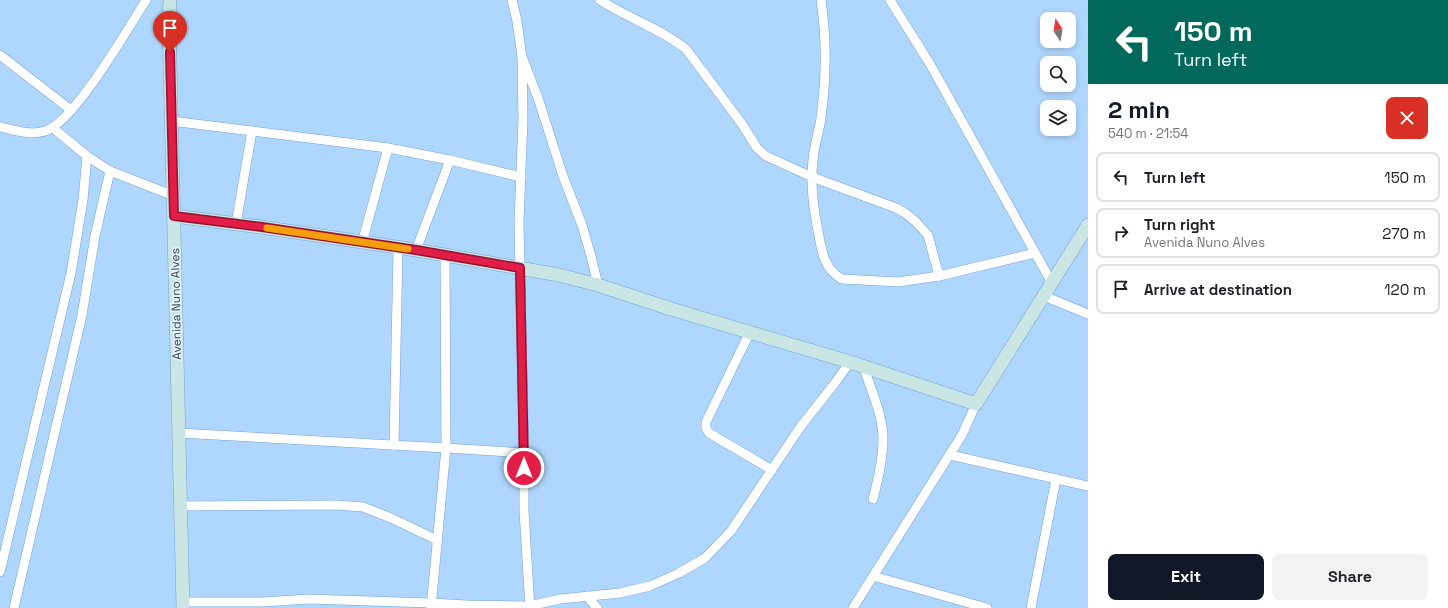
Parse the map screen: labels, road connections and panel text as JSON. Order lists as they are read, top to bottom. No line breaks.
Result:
{"streets":{"street":["Avenida Nuno Alves"]},"north":"top","page":{"turn":["150 m","Turn left"],"heading":["2 min","540 m · 21:54"],"list":[{"name":"Turn left","value":"150 m"},{"name":"Turn right","note":"Avenida Nuno Alves","value":"270 m"},{"name":"Arrive at destination","value":"120 m"}],"buttons":["Exit","Share"]}}
